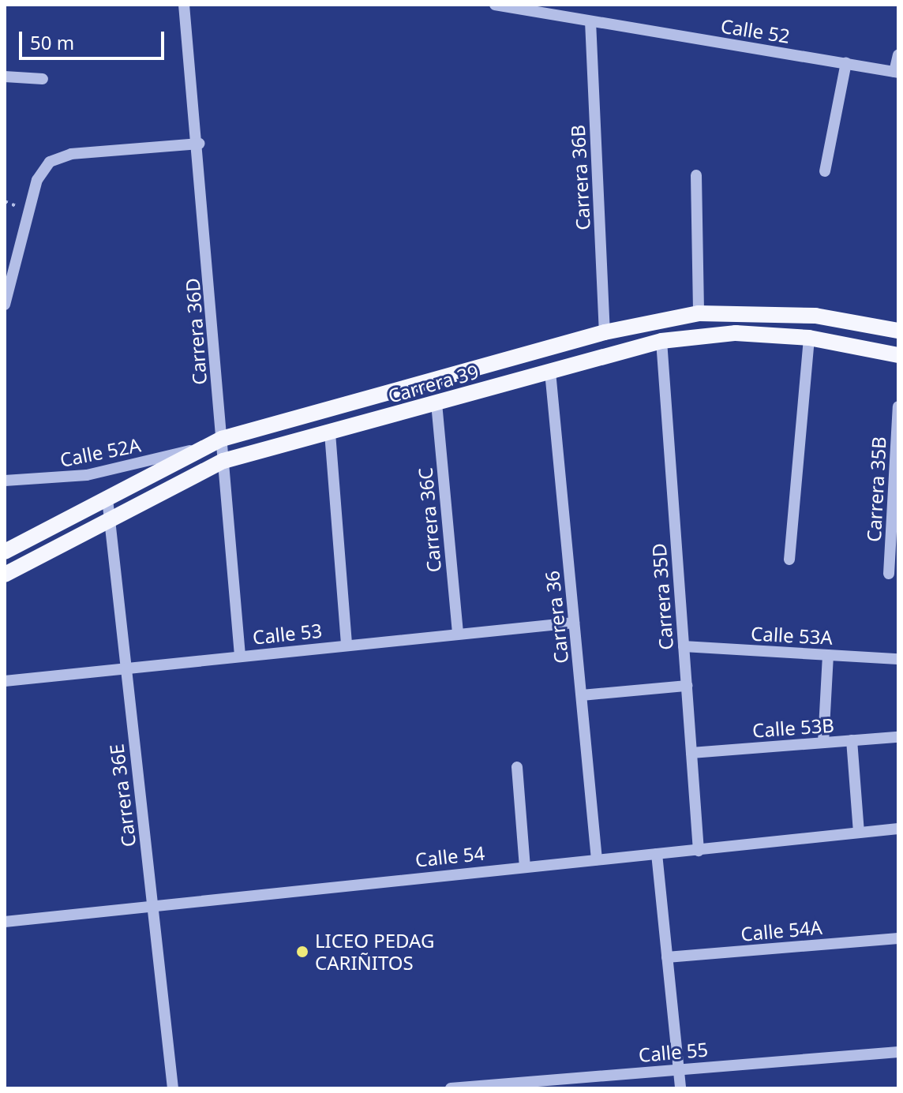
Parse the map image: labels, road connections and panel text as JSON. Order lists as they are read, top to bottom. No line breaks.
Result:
{"streets":{"main road":["Carrera 39"],"street":["Calle 52","Carrera 36B","Carrera 36D","Calle 52A","Carrera 35B","Carrera 36C","Carrera 35D","Carrera 36","Calle 53","Calle 53A","Calle 53B","Carrera 36E","Calle 54","Calle 54A","Calle 55"]},"crossings":[["Calle 52","Carrera 36B"],["Carrera 36B","Carrera 39"],["Carrera 36D","Carrera 39"],["Carrera 36D","Calle 53"],["Carrera 39","Calle 52A"],["Carrera 39","Carrera 36C"],["Carrera 39","Carrera 35D"],["Carrera 39","Carrera 36"],["Carrera 39","Carrera 36E"],["Carrera 36C","Calle 53"],["Carrera 35D","Calle 53A"],["Carrera 35D","Calle 53B"],["Carrera 35D","Calle 54"],["Carrera 36","Calle 53"],["Carrera 36","Calle 54"],["Calle 53","Carrera 36E"],["Carrera 36E","Calle 54"]],"places":["LICEO PEDAG CARIÑITOS"],"scale_bar":"50 m"}
